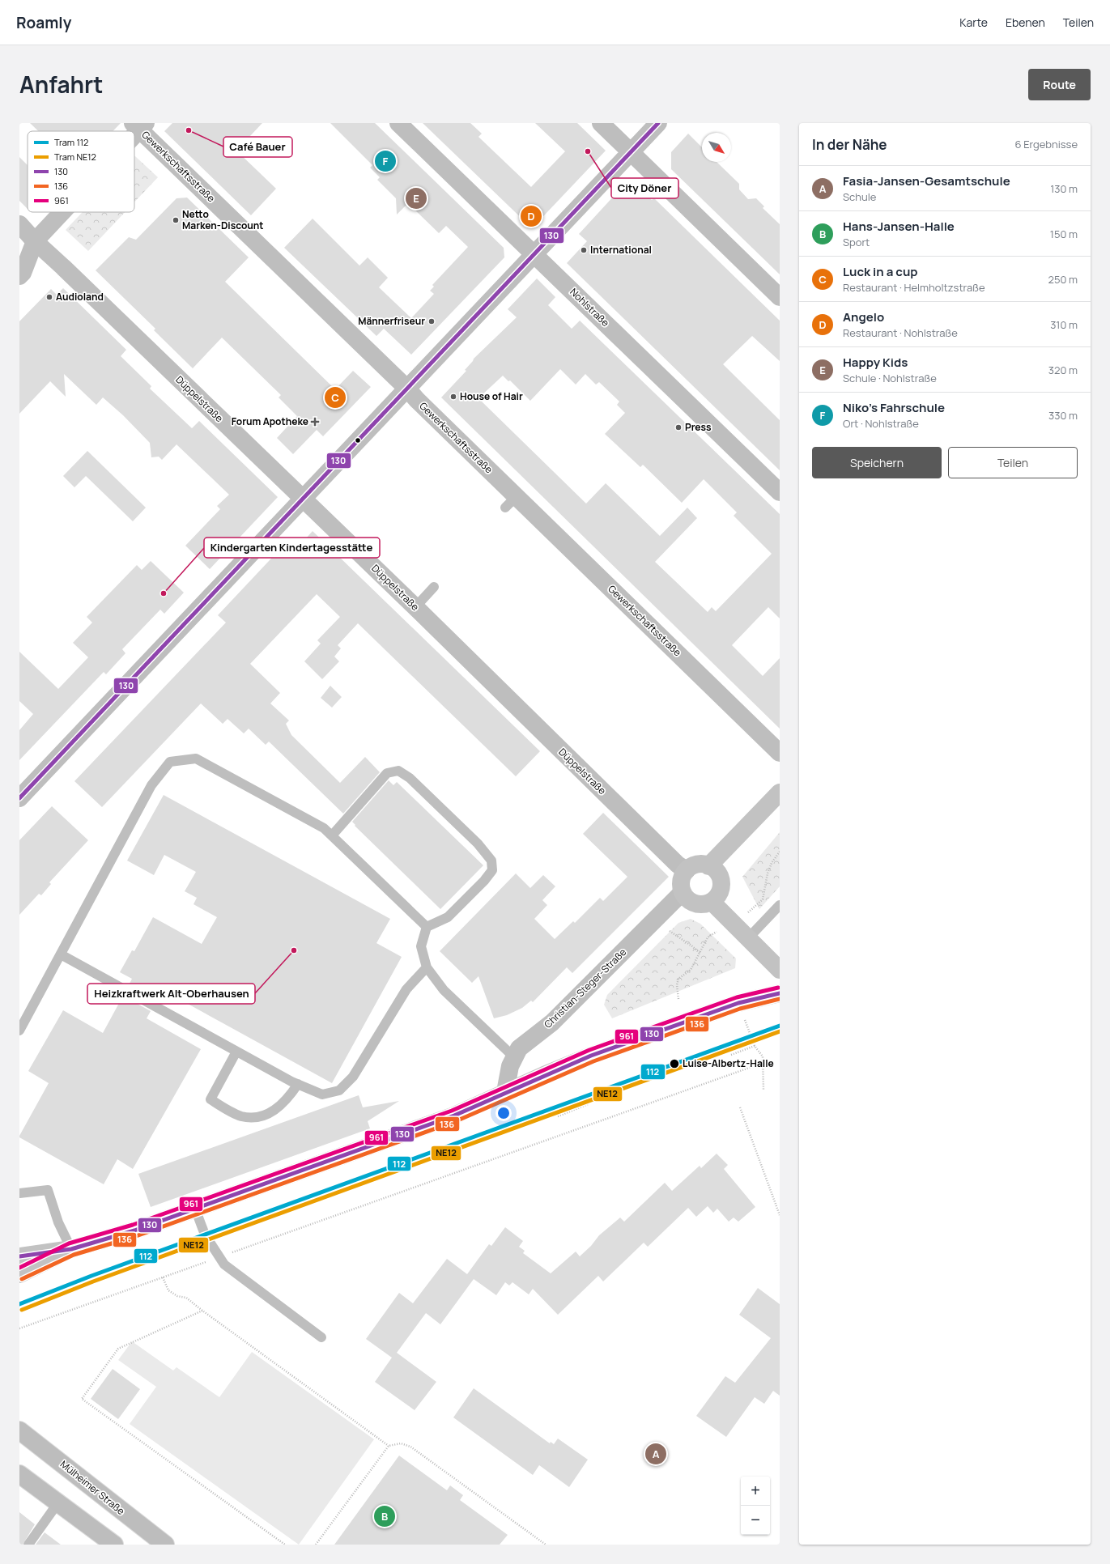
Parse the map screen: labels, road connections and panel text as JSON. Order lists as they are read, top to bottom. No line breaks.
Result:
{"streets":{"main road":["Mülheimer Straße"],"street":["Gewerkschaftsstraße","Nohlstraße","Düppelstraße","Christian-Steger-Straße"]},"crossings":[["Düppelstraße","Christian-Steger-Straße"]],"places":{"other":["Café Bauer","City Döner","Netto Marken-Discount","International","Audioland","Männerfriseur","House of Hair","Press","Kindergarten Kindertagesstätte","Heizkraftwerk Alt-Oberhausen","Luise-Albertz-Halle"],"health":["Forum Apotheke"]},"lines":["transit line 130","transit line 961","transit line 136","tram line 112","tram line NE12"],"legend":["Tram 112","Tram NE12","130","136","961"],"north":"bottom right","page":{"header":"Roamly","nav":["Karte","Ebenen","Teilen"],"title":"Anfahrt","buttons":["Route",["Speichern","Teilen"]],"heading":["In der Nähe","6 Ergebnisse"],"pins":["F","E","D","C","A","B"],"list":[{"mark":"A","name":"Fasia-Jansen-Gesamtschule","note":"Schule","value":"130 m"},{"mark":"B","name":"Hans-Jansen-Halle","note":"Sport","value":"150 m"},{"mark":"C","name":"Luck in a cup","note":"Restaurant · Helmholtzstraße","value":"250 m"},{"mark":"D","name":"Angelo","note":"Restaurant · Nohlstraße","value":"310 m"},{"mark":"E","name":"Happy Kids","note":"Schule · Nohlstraße","value":"320 m"},{"mark":"F","name":"Niko's Fahrschule","note":"Ort · Nohlstraße","value":"330 m"}],"map_buttons":["+","−"]}}
